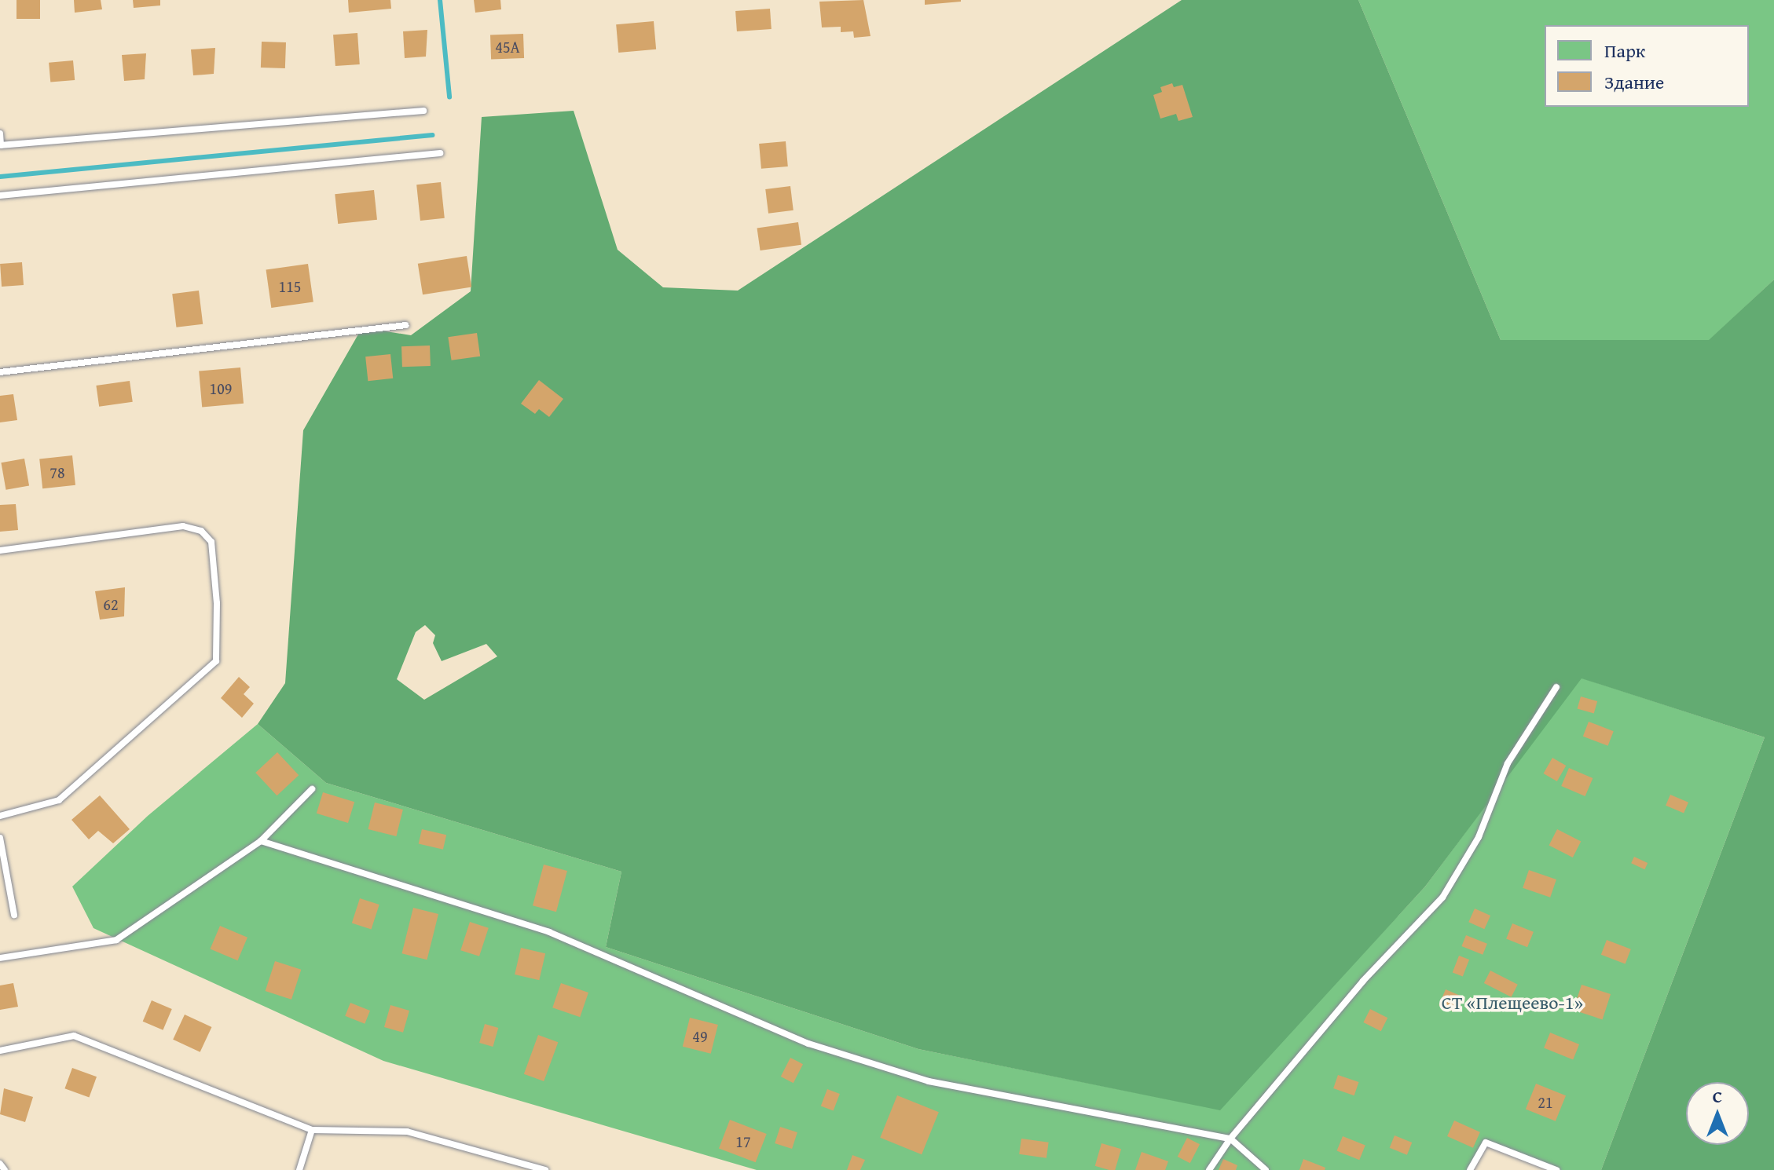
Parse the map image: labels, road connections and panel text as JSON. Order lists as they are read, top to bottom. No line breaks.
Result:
{"parks":["СТ «Плещеево-1»"],"house_numbers":["45А","115","109","78","62","49","21","17"],"legend":["Парк","Здание"],"north":"top"}
